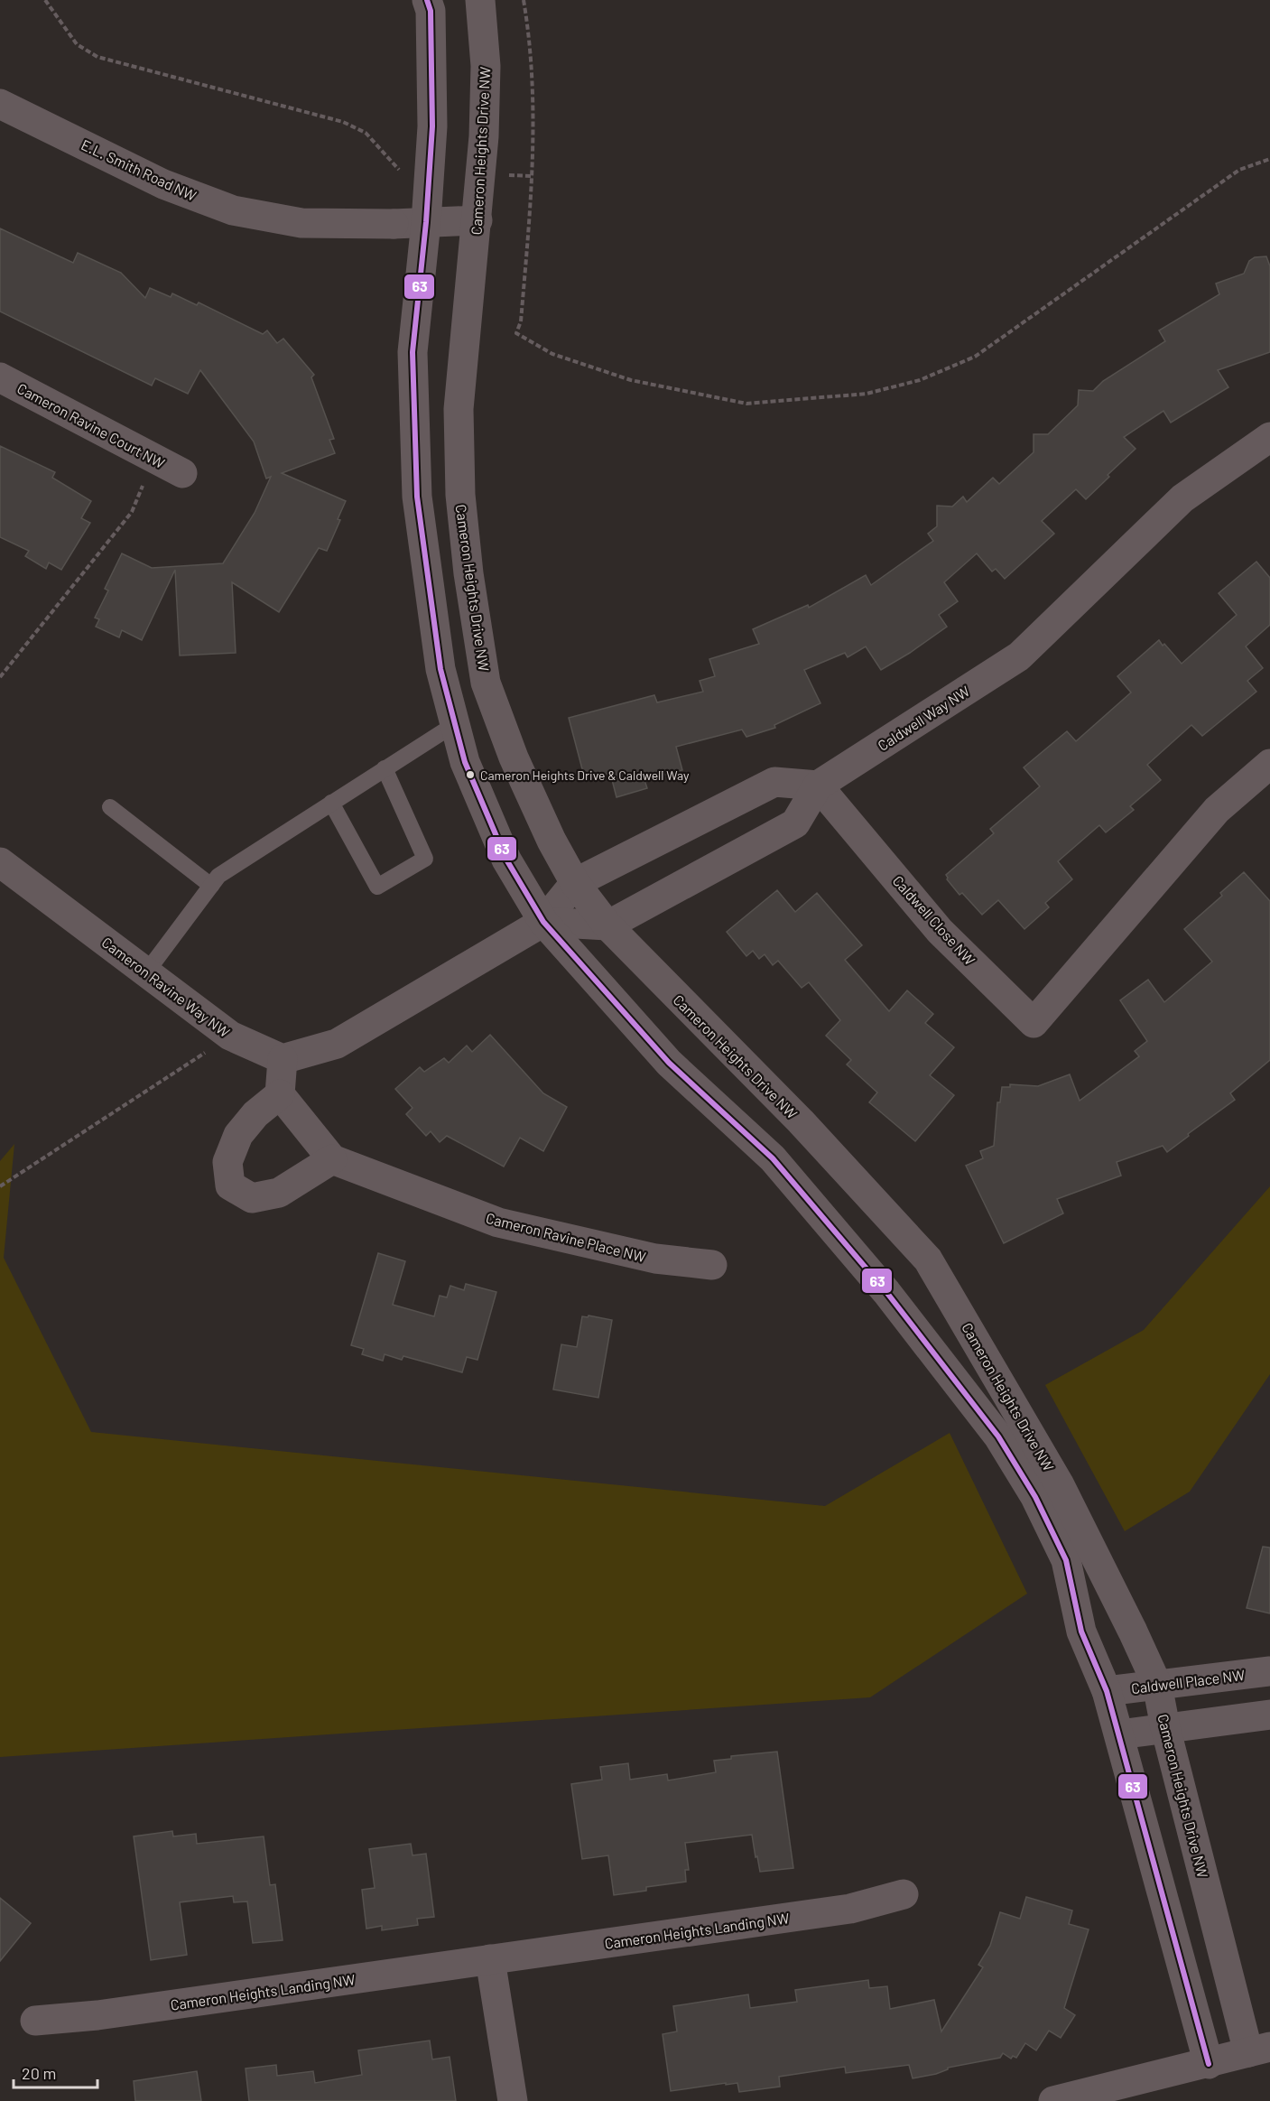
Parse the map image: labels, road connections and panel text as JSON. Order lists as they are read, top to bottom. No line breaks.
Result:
{"streets":{"street":["Cameron Heights Drive NW","E.L. Smith Road NW","Cameron Ravine Court NW","Caldwell Way NW","Caldwell Close NW","Cameron Ravine Way NW","Cameron Ravine Place NW","Caldwell Place NW","Cameron Heights Landing NW"]},"crossings":[["Cameron Heights Drive NW","E.L. Smith Road NW"],["Cameron Heights Drive NW","Caldwell Way NW"],["Cameron Heights Drive NW","Caldwell Place NW"],["Caldwell Way NW","Caldwell Close NW"]],"places":["Cameron Heights Drive & Caldwell Way"],"lines":["transit line 63"],"scale_bar":"20 m"}
